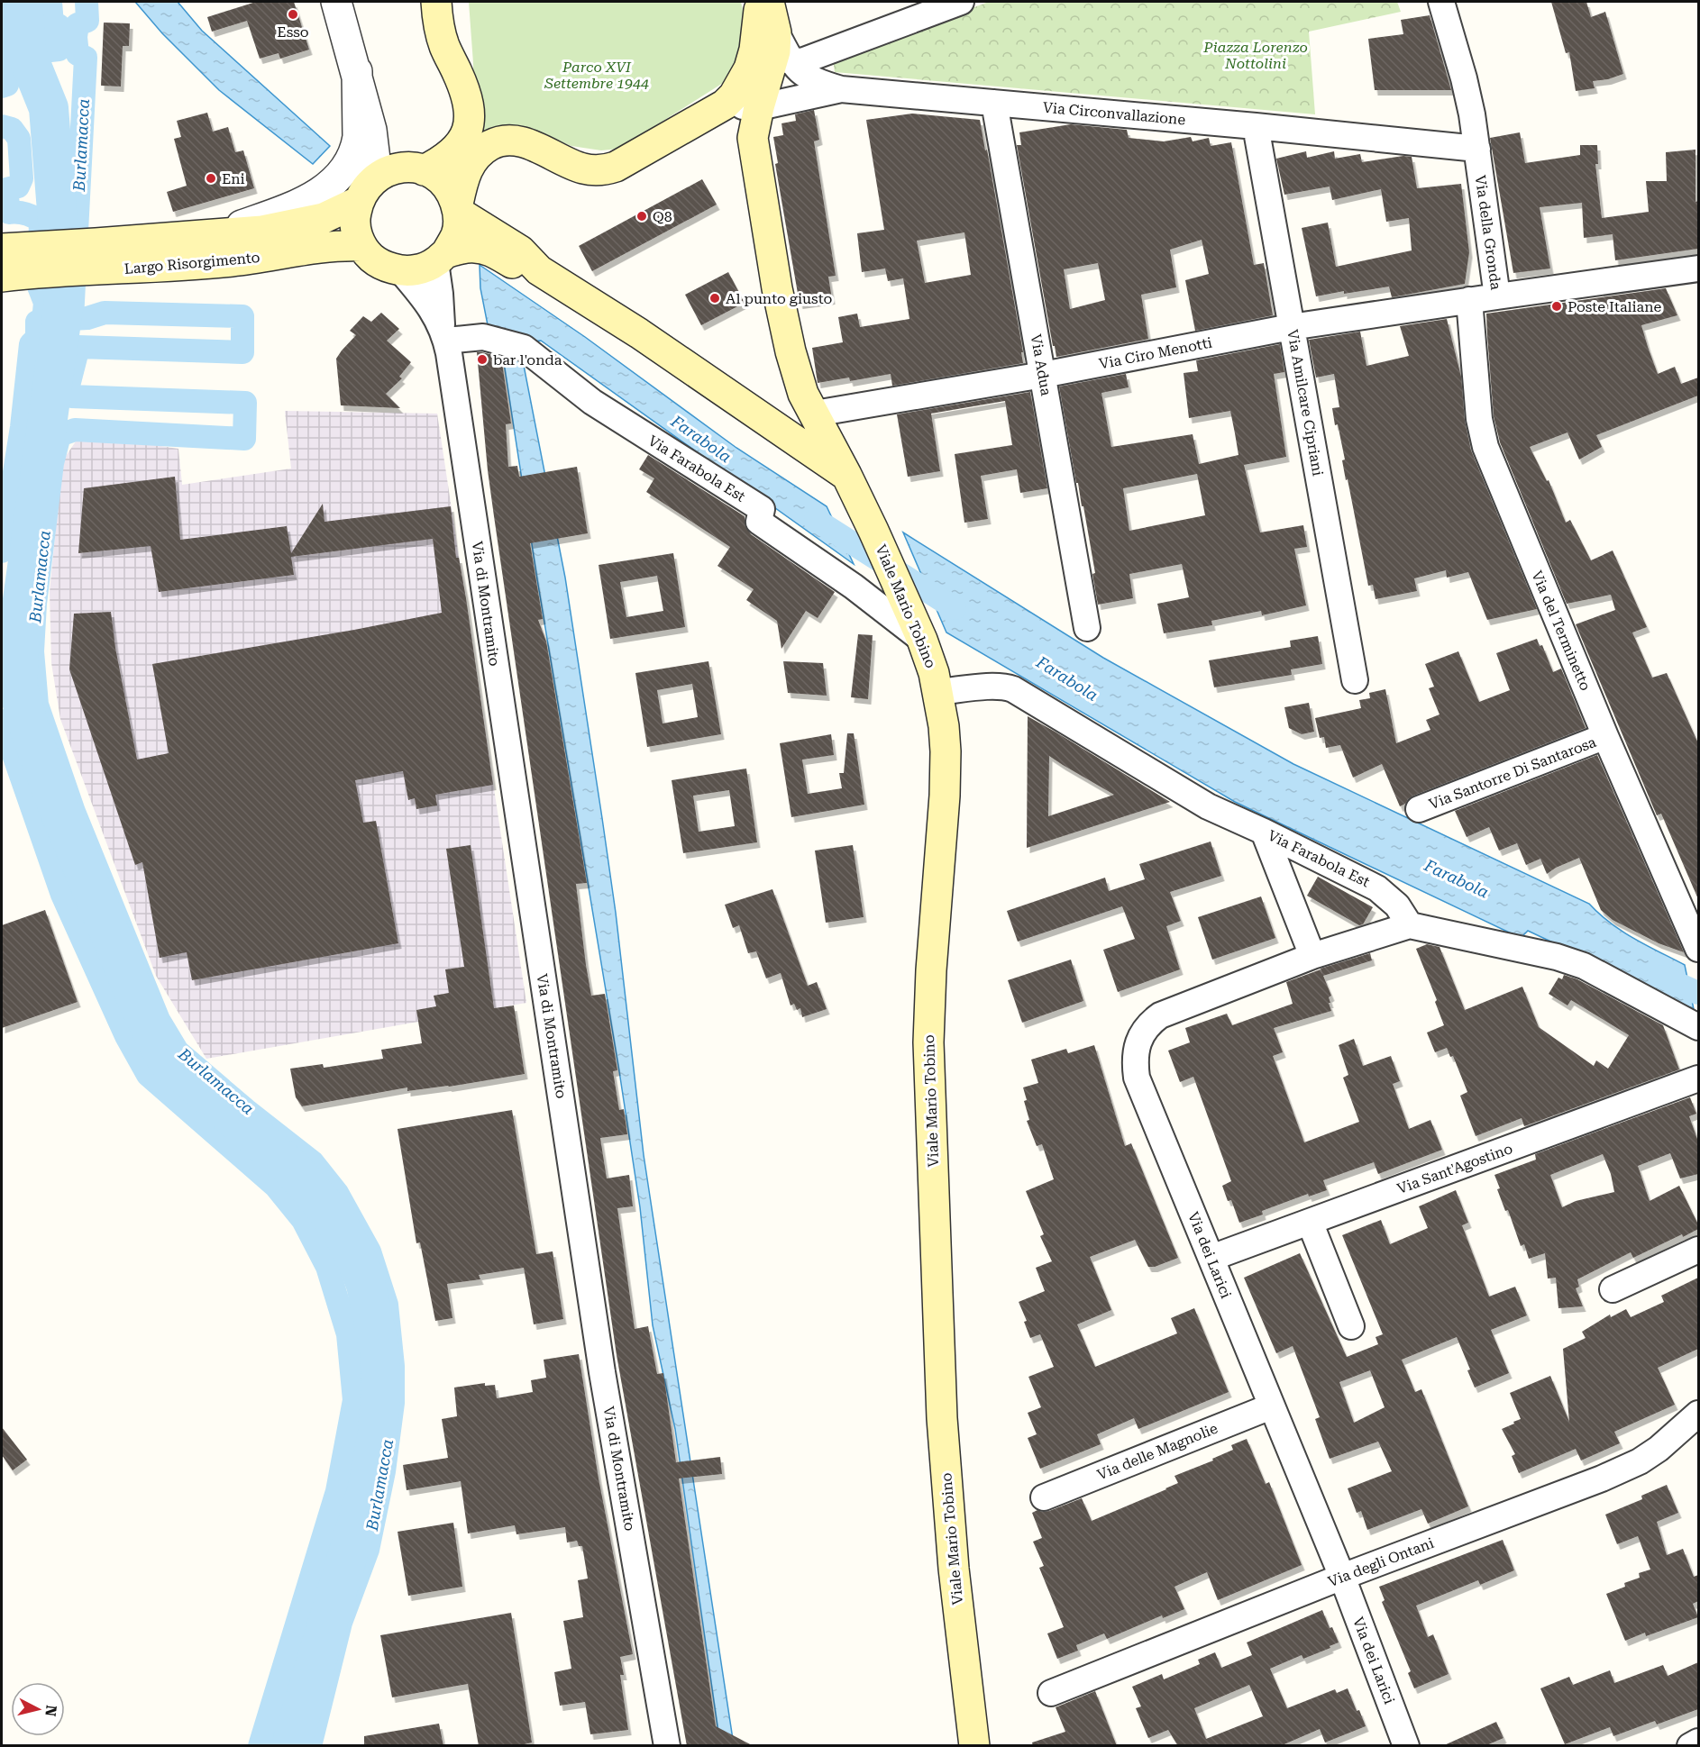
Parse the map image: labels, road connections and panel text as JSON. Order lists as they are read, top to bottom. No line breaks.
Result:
{"streets":{"main road":["Largo Risorgimento","Viale Mario Tobino"],"street":["Via Circonvallazione","Via della Gronda","Via Ciro Menotti","Via Adua","Via Amilcare Cipriani","Via Farabola Est","Via di Montramito","Via del Terminetto","Via Santorre Di Santarosa","Via Sant'Agostino","Via dei Larici","Via delle Magnolie","Via degli Ontani"]},"crossings":[["Via Circonvallazione","Via della Gronda"],["Via Circonvallazione","Via Adua"],["Via Circonvallazione","Via Amilcare Cipriani"],["Via Circonvallazione","Viale Mario Tobino"],["Via della Gronda","Via Ciro Menotti"],["Largo Risorgimento","Via di Montramito"],["Via Ciro Menotti","Via Adua"],["Via Ciro Menotti","Via Amilcare Cipriani"],["Via Ciro Menotti","Viale Mario Tobino"],["Via Ciro Menotti","Via del Terminetto"],["Via Farabola Est","Via di Montramito"],["Via Farabola Est","Viale Mario Tobino"],["Via Farabola Est","Via dei Larici"],["Via del Terminetto","Via Santorre Di Santarosa"],["Via Sant'Agostino","Via dei Larici"],["Via dei Larici","Via delle Magnolie"],["Via dei Larici","Via degli Ontani"]],"water":["Burlamacca","Farabola"],"parks":["Piazza Lorenzo Nottolini","Parco XVI Settembre 1944"],"places":["Esso","Eni","Q8","Al punto giusto","Poste Italiane","bar l'onda"],"north":"right"}
